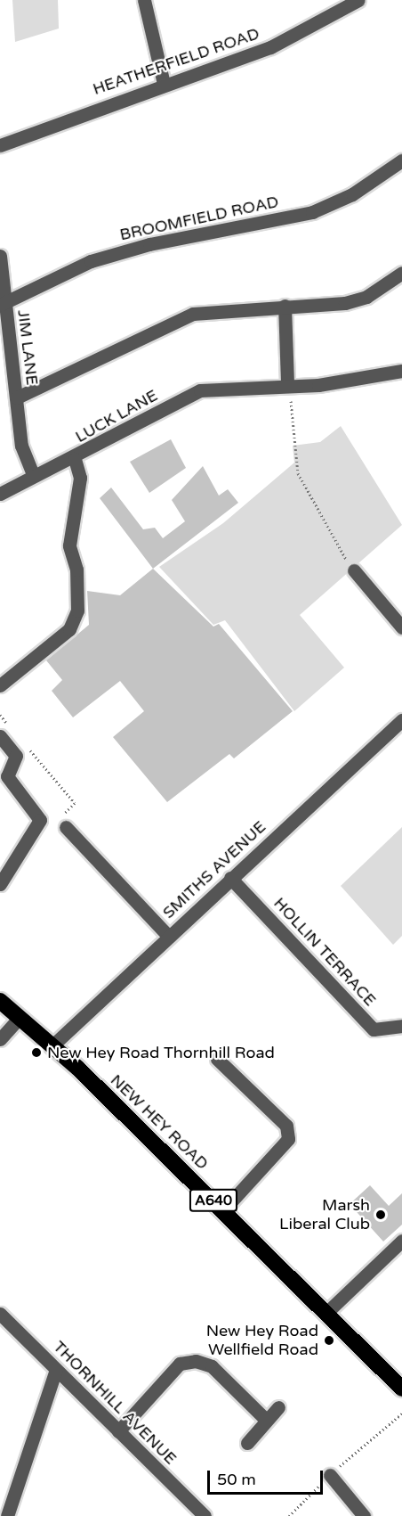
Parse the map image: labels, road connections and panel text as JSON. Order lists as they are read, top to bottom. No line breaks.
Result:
{"streets":{"highway":["NEW HEY ROAD","A640"],"street":["HEATHERFIELD ROAD","BROOMFIELD ROAD","JIM LANE","LUCK LANE","SMITHS AVENUE","HOLLIN TERRACE","THORNHILL AVENUE"]},"crossings":[["BROOMFIELD ROAD","JIM LANE"],["SMITHS AVENUE","HOLLIN TERRACE"],["SMITHS AVENUE","NEW HEY ROAD"]],"places":["New Hey Road Thornhill Road","Marsh Liberal Club","New Hey Road Wellfield Road"],"scale_bar":"50 m"}
